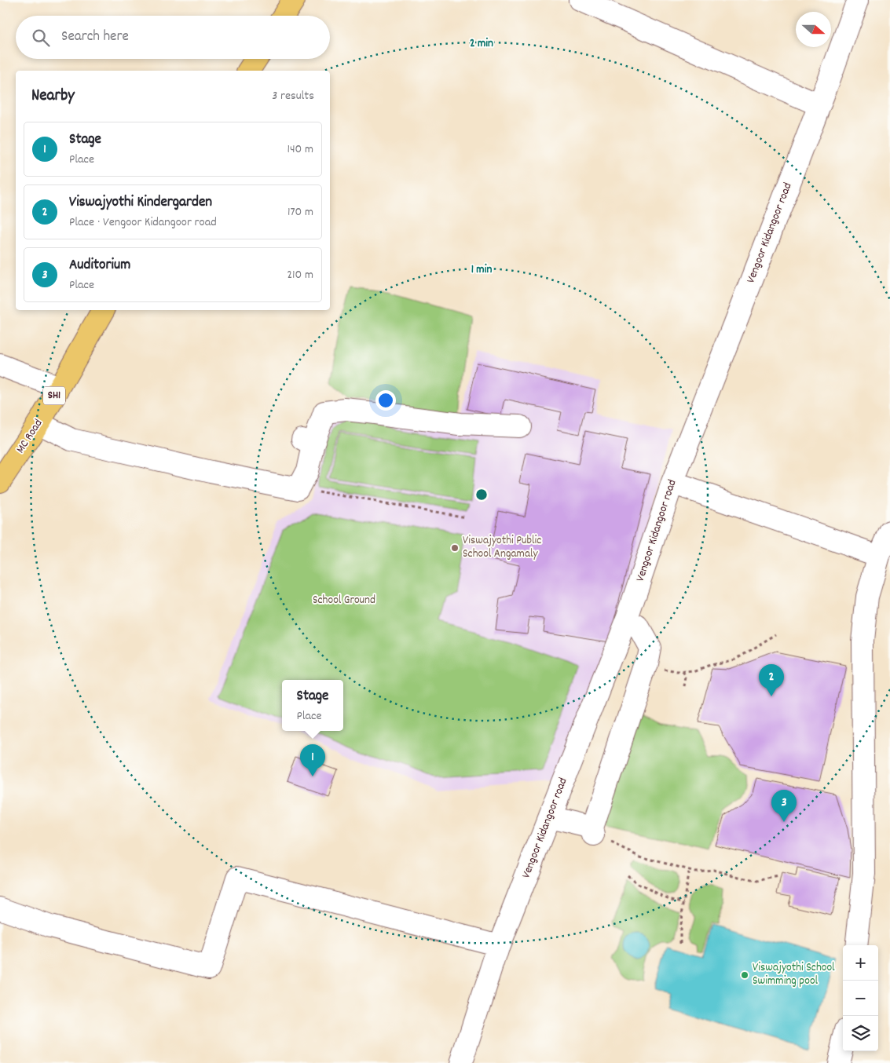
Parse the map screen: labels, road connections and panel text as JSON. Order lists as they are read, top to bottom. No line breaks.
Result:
{"streets":{"main road":["SH1","MC Road"],"street":["Vengoor Kidangoor road"]},"parks":["School Ground"],"places":["Viswajyothi Public School Angamaly","Viswajyothi School Swimming pool"],"north":"right","page":{"search":"Search here","heading":["Nearby","3 results"],"list":[{"mark":"1","name":"Stage","note":"Place","value":"140 m"},{"mark":"2","name":"Viswajyothi Kindergarden","note":"Place · Vengoor Kidangoor road","value":"170 m"},{"mark":"3","name":"Auditorium","note":"Place","value":"210 m"}],"pins":["2","1","3"],"popup":["Stage","Place"],"map_buttons":["+","−"]},"rings":["2 min","1 min"]}
